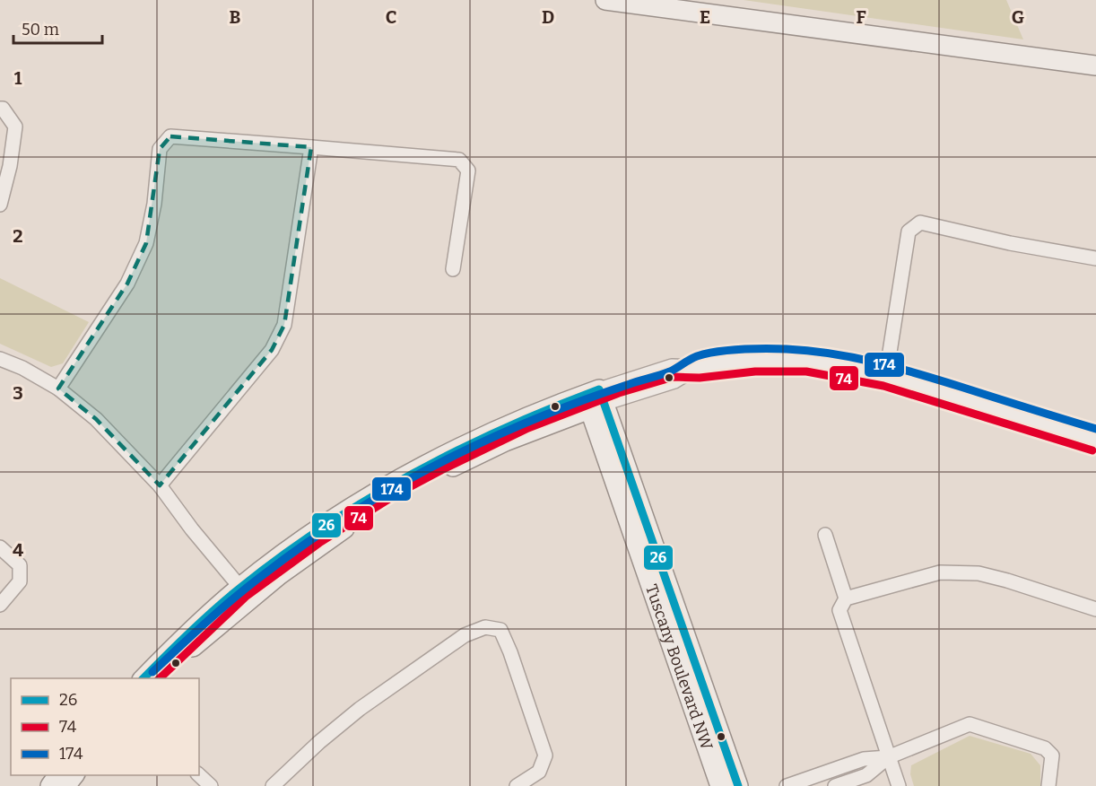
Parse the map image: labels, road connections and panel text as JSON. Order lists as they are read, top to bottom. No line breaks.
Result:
{"streets":{"street":["Tuscany Boulevard NW"]},"lines":["transit line 174","transit line 74","transit line 26"],"legend":["26","74","174"],"scale_bar":"50 m","grid":{"columns":["B","C","D","E","F","G"],"rows":["1","2","3","4"]}}
